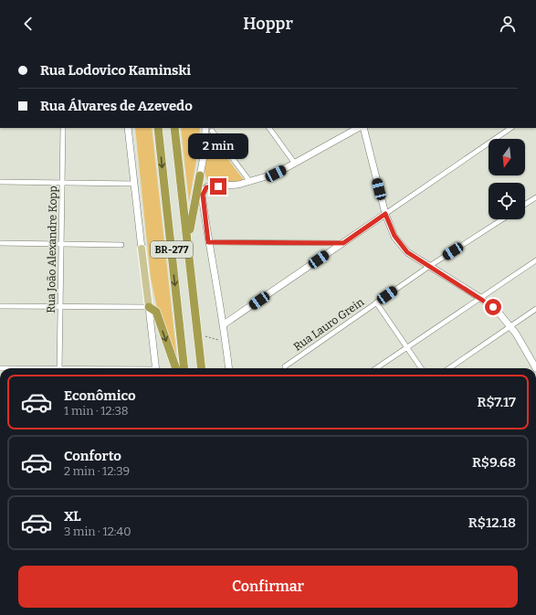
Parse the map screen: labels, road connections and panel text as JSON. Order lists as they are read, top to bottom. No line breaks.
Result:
{"streets":{"highway":["BR-277"],"street":["Rua João Alexandre Kopp","Rua Lauro Grein"]},"north":"bottom","page":{"header":"Hoppr","banner":["Rua Lodovico Kaminski","Rua Álvares de Azevedo"],"bubble":"2 min","list":[{"name":"Econômico","note":"1 min · 12:38","value":"R$7.17"},{"name":"Conforto","note":"2 min · 12:39","value":"R$9.68"},{"name":"XL","note":"3 min · 12:40","value":"R$12.18"}],"buttons":"Confirmar"}}
